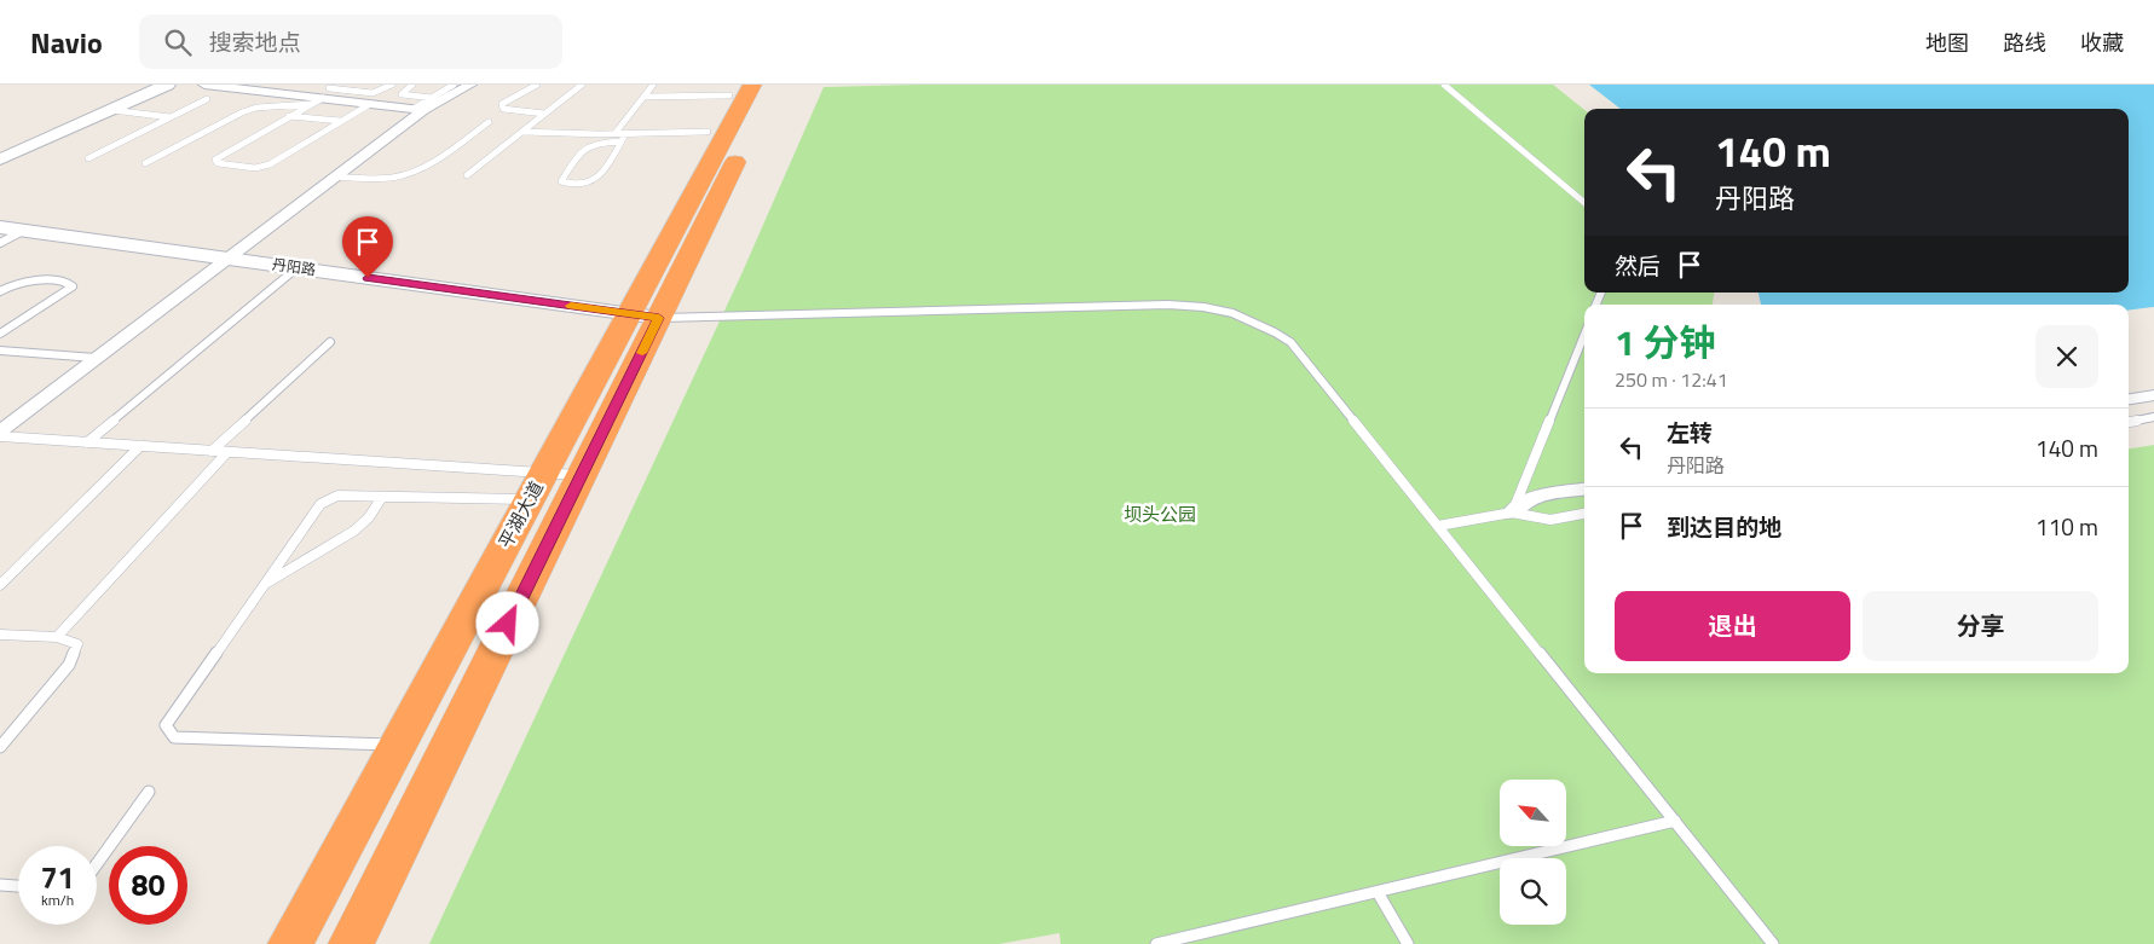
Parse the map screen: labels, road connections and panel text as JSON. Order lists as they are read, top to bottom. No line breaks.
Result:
{"streets":{"highway":["平湖大道"],"main road":["丹阳路"]},"crossings":[["丹阳路","平湖大道"]],"parks":["坝头公园"],"north":"top left","page":{"header":"Navio","search":"搜索地点","nav":["地图","路线","收藏"],"turn":["140 m","丹阳路"],"then":"然后","heading":["1 分钟","250 m · 12:41"],"list":[{"name":"左转","note":"丹阳路","value":"140 m"},{"name":"到达目的地","value":"110 m"}],"buttons":["退出","分享"],"speed":"71 km/h","limit":"80"}}
